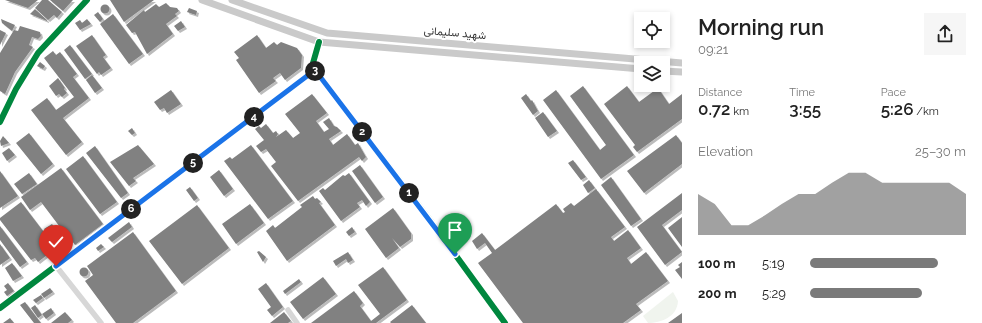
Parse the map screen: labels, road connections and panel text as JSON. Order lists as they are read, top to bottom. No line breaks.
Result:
{"streets":{"main road":["شهید سلیمانی"]},"page":{"heading":["Morning run","09:21"],"pins":["3","4","2","5","1","6"],"stats":[["Distance","0.72 km"],["Time","3:55"],["Pace","5:26 /km"]],"chart":["Elevation","25–30 m"],"list":[{"name":"100 m","note":"5:19"},{"name":"200 m","note":"5:29"}]}}
